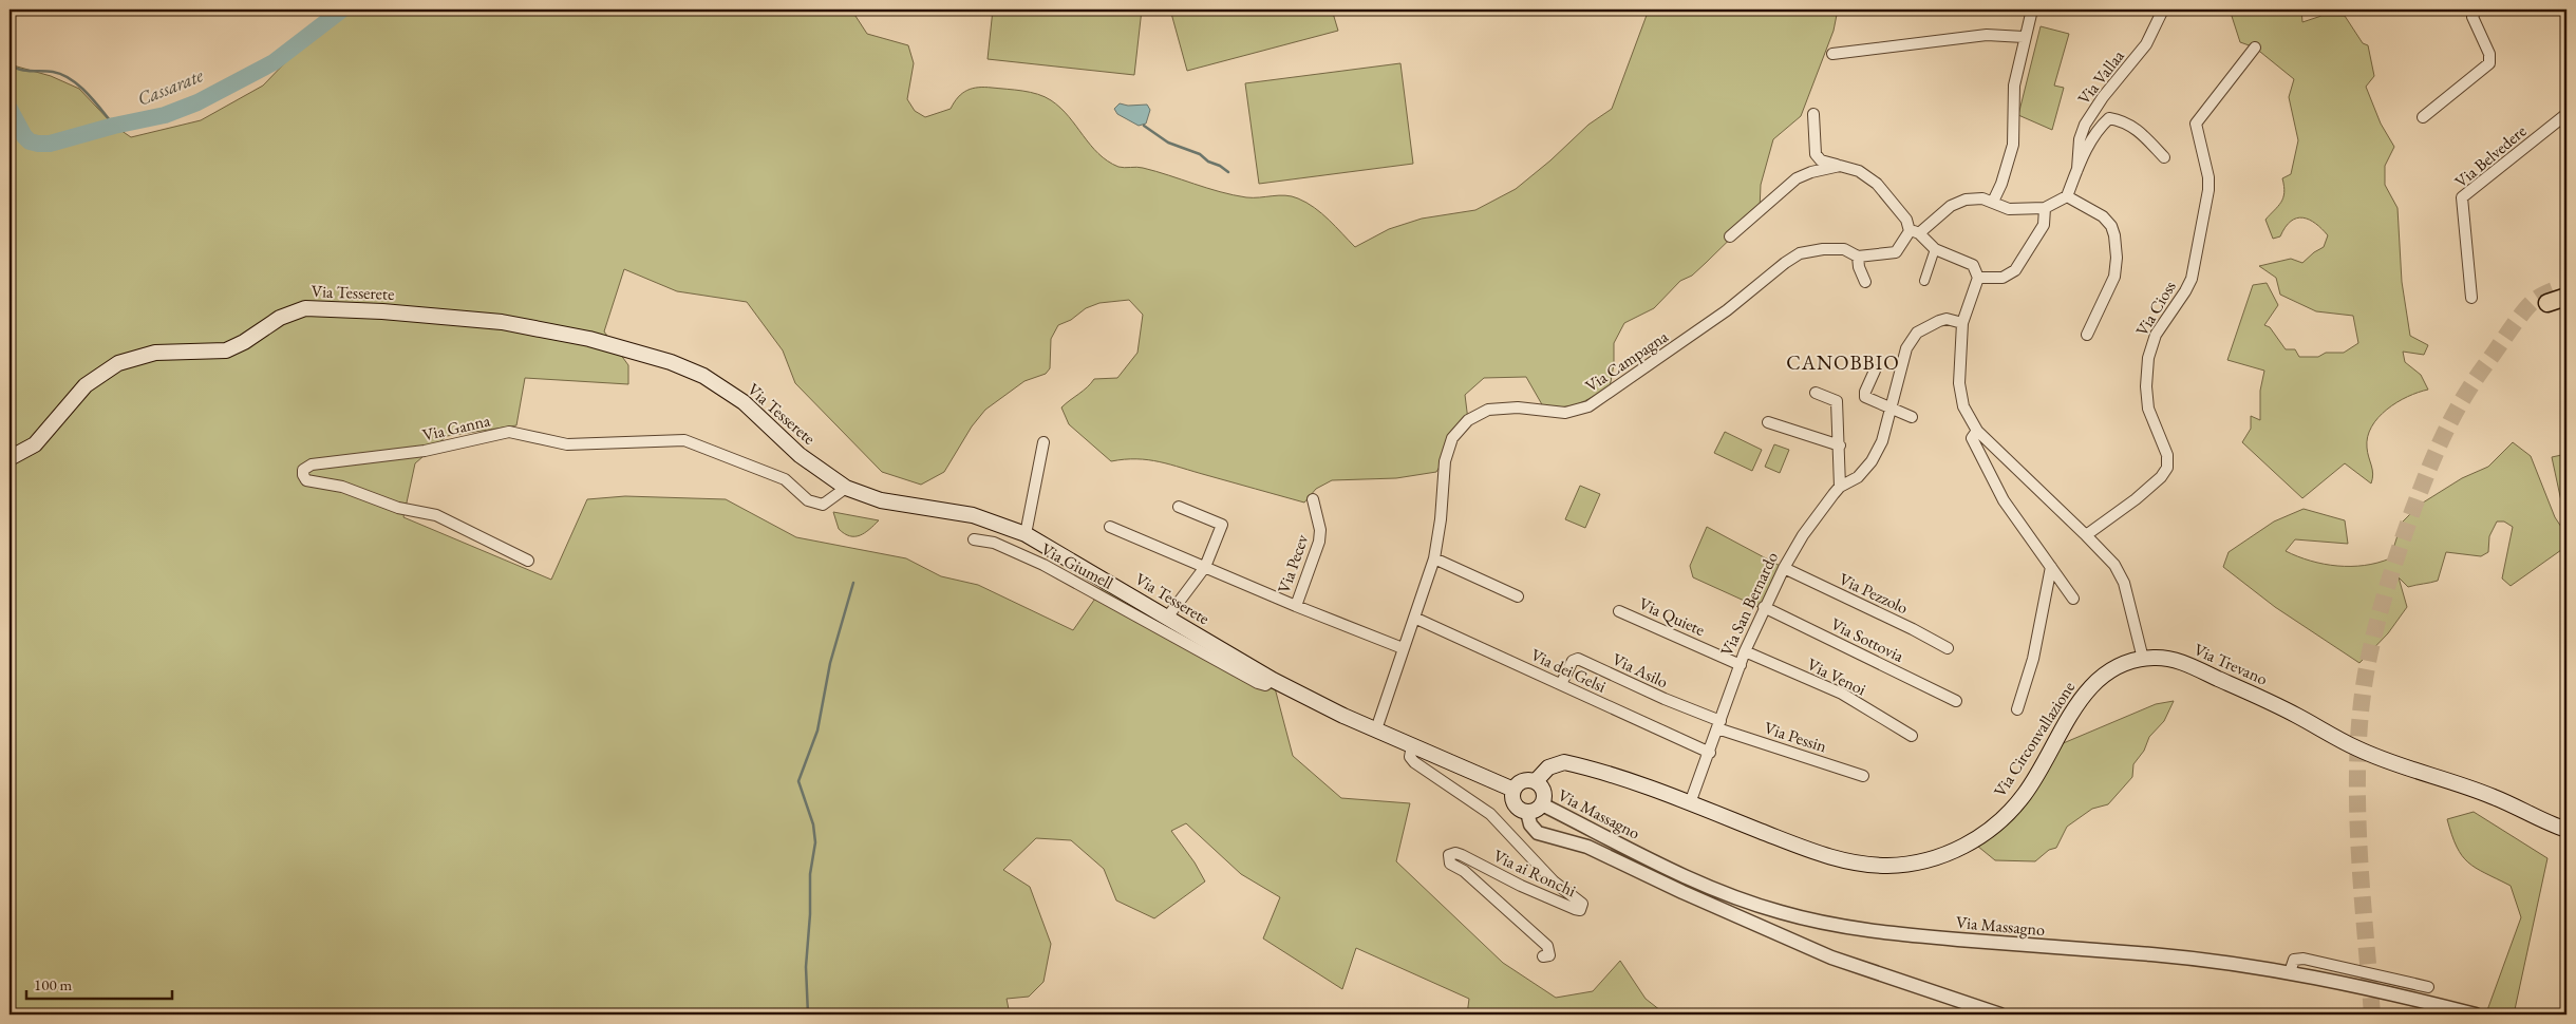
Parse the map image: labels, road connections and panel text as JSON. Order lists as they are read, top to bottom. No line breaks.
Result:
{"streets":{"main road":["Via Tesserete","Via Trevano","Via Circonvallazione"],"street":["Via Vallaa","Via Belvedere","Via Cioss","Via Campagna","Via Ganna","Via Pecev","Via Giumell","Via Pezzolo","Via San Bernardo","Via Quiete","Via Sottovia","Via dei Gelsi","Via Asilo","Via Venoi","Via Pessin","Via Massagno","Via ai Ronchi"]},"crossings":[["Via Tesserete","Via Campagna"],["Via Tesserete","Via Ganna"],["Via Tesserete","Via Giumell"],["Via Tesserete","Via Massagno"],["Via Tesserete","Via ai Ronchi"],["Via Campagna","Via dei Gelsi"],["Via Pezzolo","Via San Bernardo"],["Via San Bernardo","Via Quiete"],["Via San Bernardo","Via Sottovia"],["Via San Bernardo","Via dei Gelsi"],["Via San Bernardo","Via Asilo"],["Via San Bernardo","Via Venoi"],["Via San Bernardo","Via Pessin"],["Via San Bernardo","Via Circonvallazione"],["Via Trevano","Via Circonvallazione"],["Via dei Gelsi","Via Asilo"],["Via Asilo","Via Pessin"]],"districts":["CANOBBIO"],"water":["Cassarate"],"scale_bar":"100 m"}
